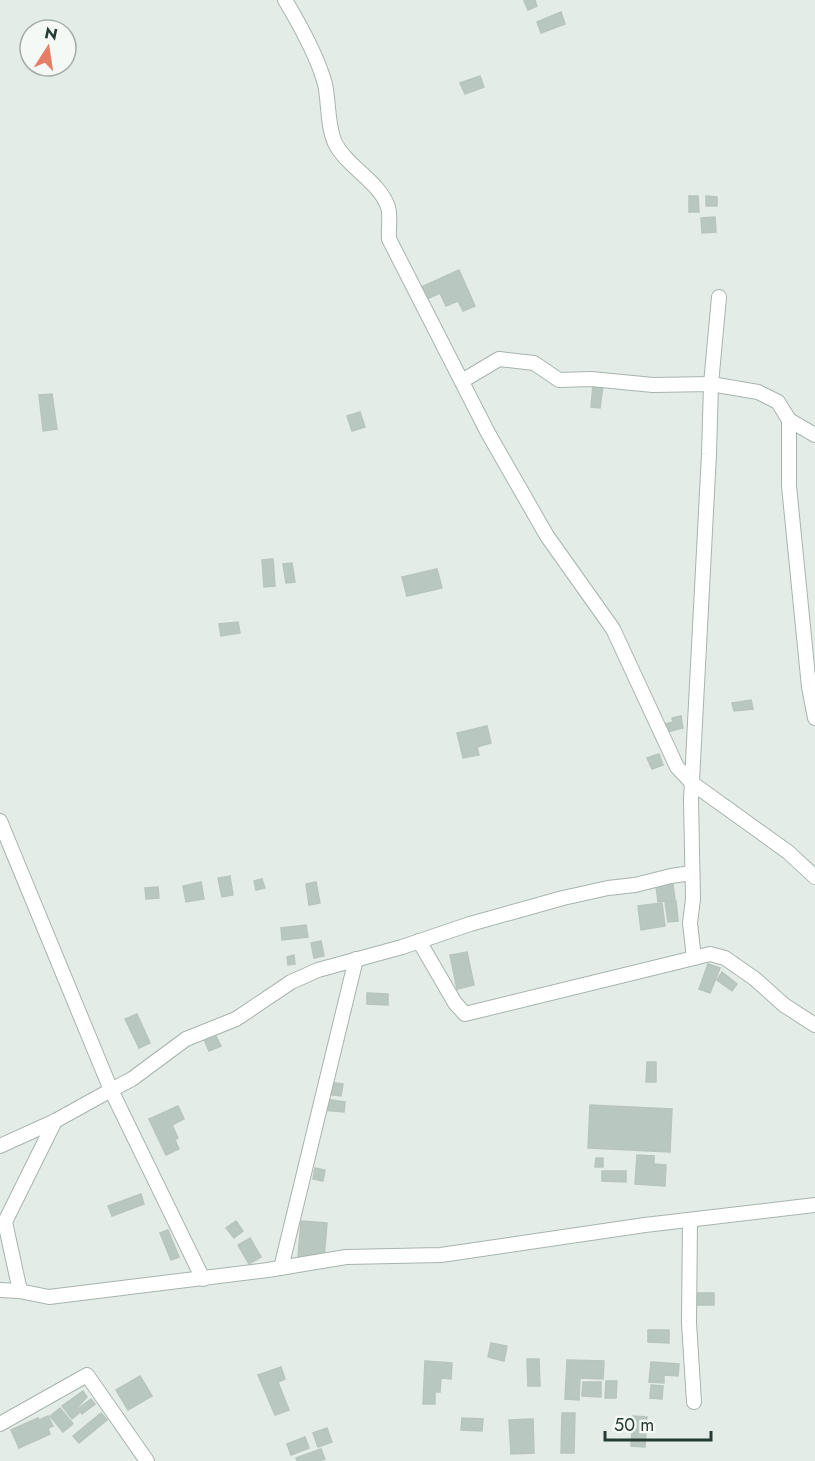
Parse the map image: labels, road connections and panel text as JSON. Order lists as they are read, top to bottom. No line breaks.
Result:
{"scale_bar":"50 m","north":"top"}
